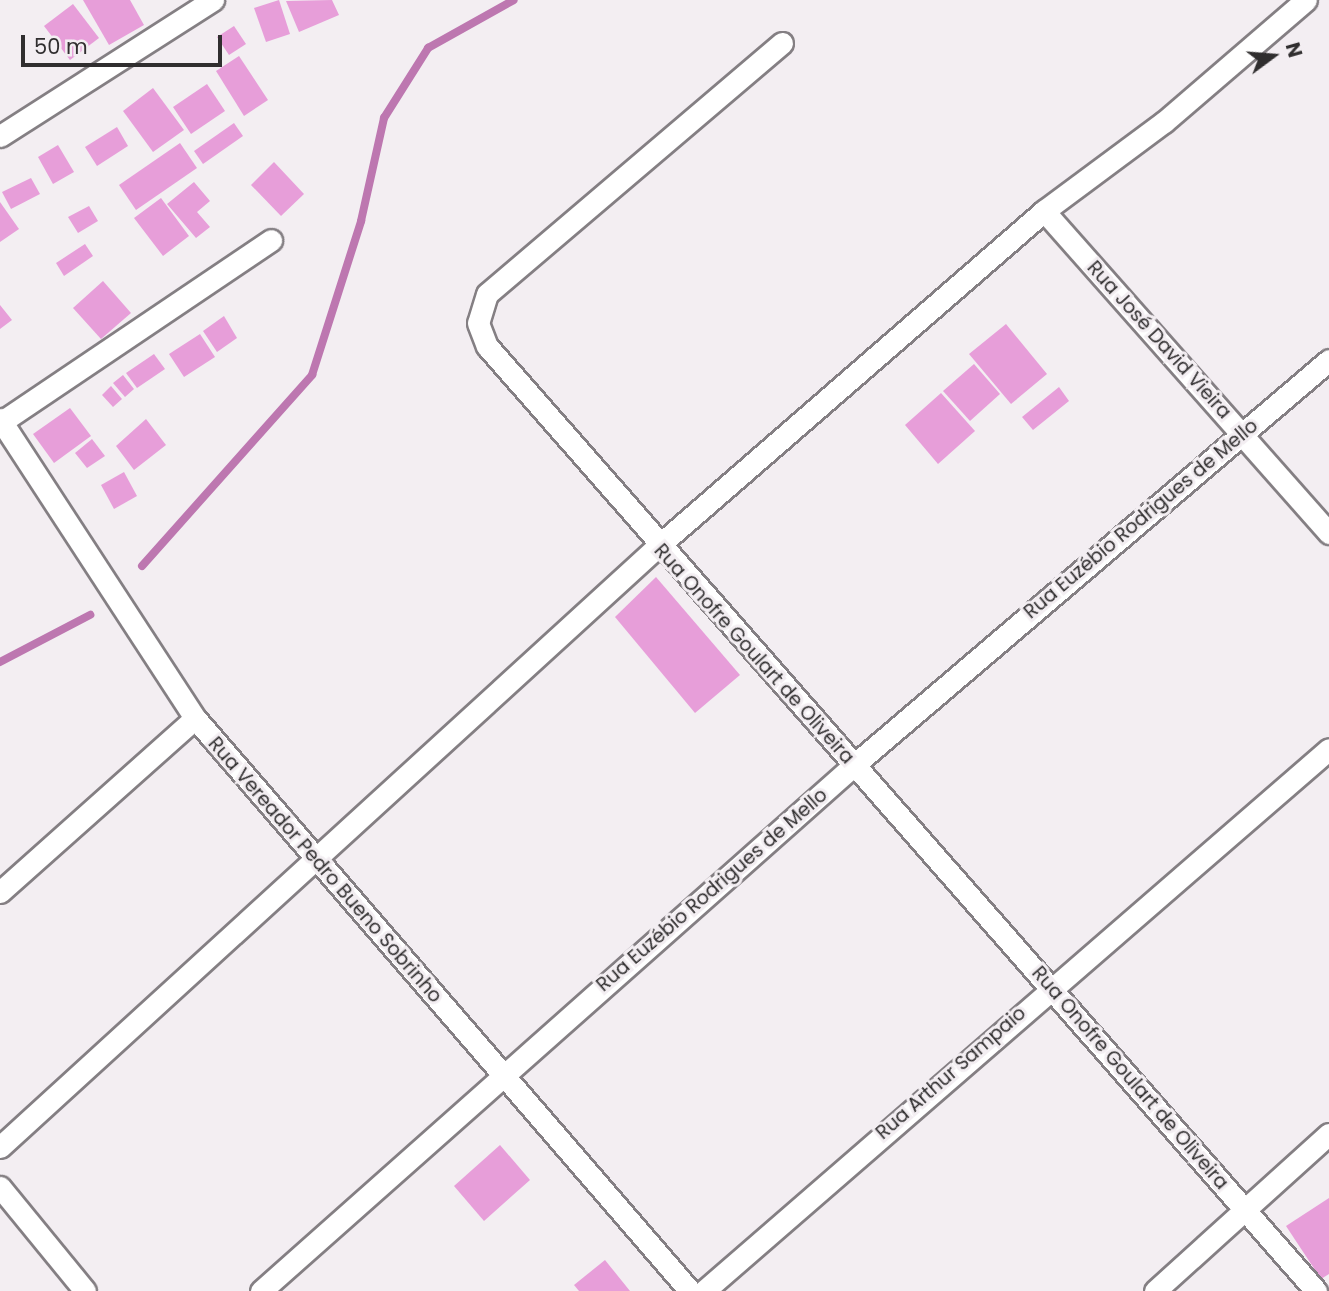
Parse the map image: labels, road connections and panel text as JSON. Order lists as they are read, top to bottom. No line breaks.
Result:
{"streets":{"street":["Rua José David Vieira","Rua Euzébio Rodrigues de Mello","Rua Onofre Goulart de Oliveira","Rua Vereador Pedro Bueno Sobrinho","Rua Arthur Sampaio"]},"crossings":[["Rua José David Vieira","Rua Euzébio Rodrigues de Mello"],["Rua Euzébio Rodrigues de Mello","Rua Onofre Goulart de Oliveira"],["Rua Euzébio Rodrigues de Mello","Rua Vereador Pedro Bueno Sobrinho"],["Rua Onofre Goulart de Oliveira","Rua Arthur Sampaio"]],"scale_bar":"50 m","north":"right"}
